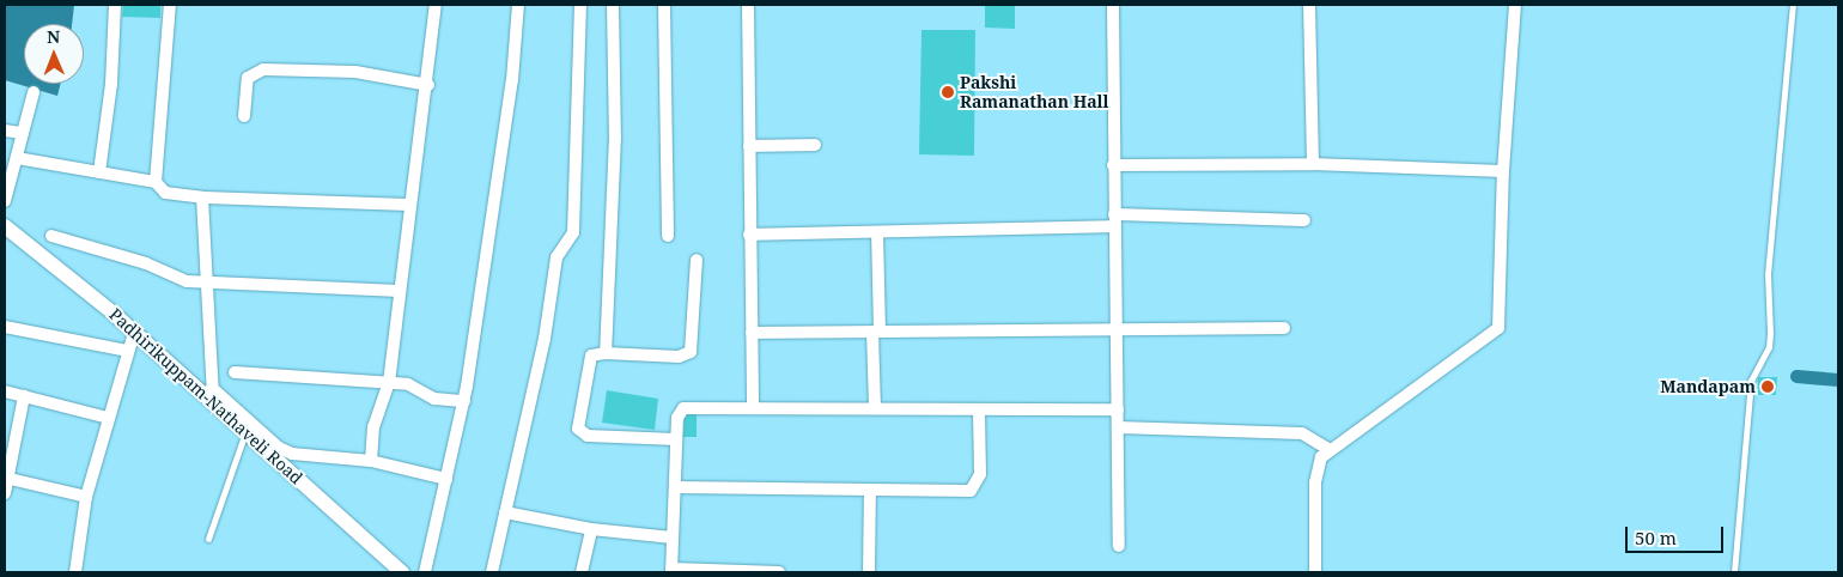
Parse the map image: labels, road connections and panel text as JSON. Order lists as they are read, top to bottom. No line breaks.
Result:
{"streets":{"street":["Padhirikuppam-Nathaveli Road"]},"places":["Pakshi Ramanathan Hall","Mandapam"],"scale_bar":"50 m","north":"top"}
